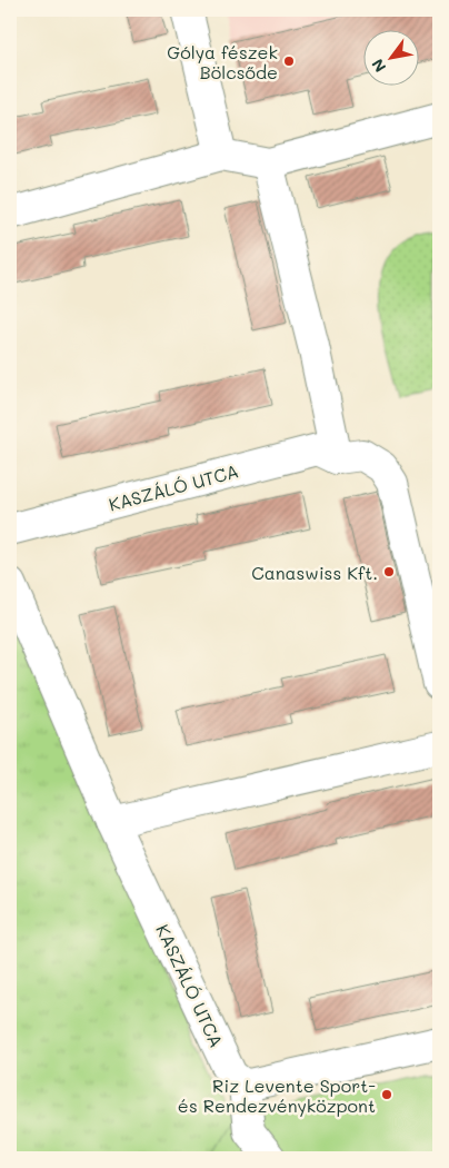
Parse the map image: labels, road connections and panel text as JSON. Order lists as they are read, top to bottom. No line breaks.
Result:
{"streets":{"street":["KASZÁLÓ UTCA"]},"places":["Gólya fészek Bölcsőde","Canaswiss Kft.","Riz Levente Sport- és Rendezvényközpont"],"north":"bottom left"}
